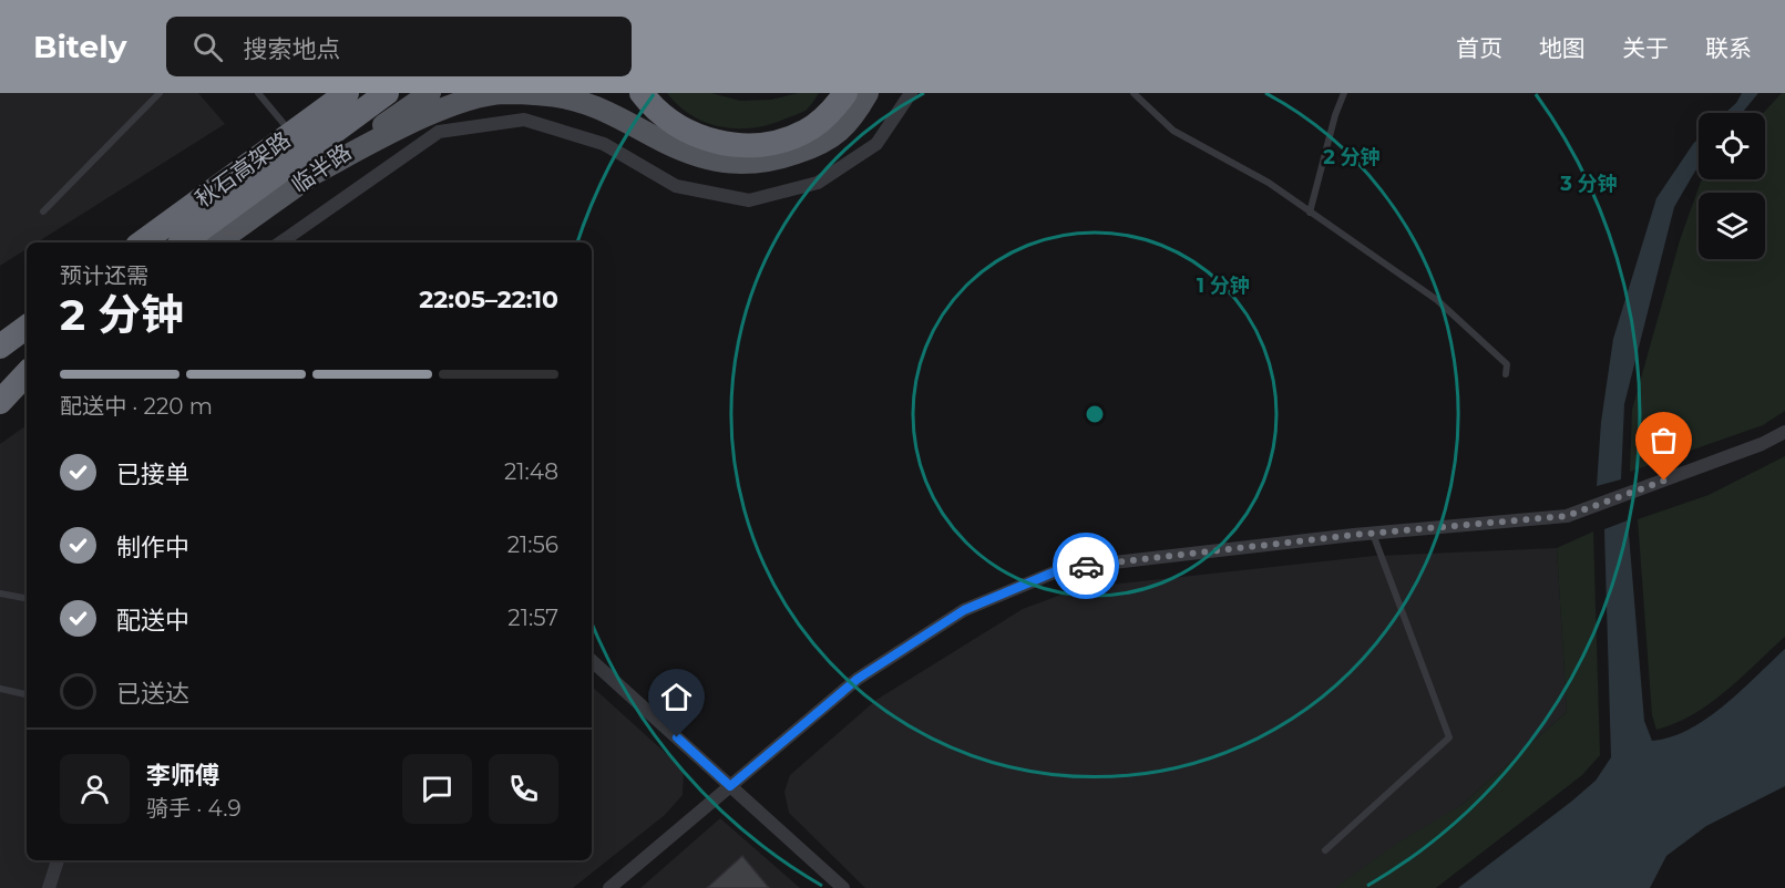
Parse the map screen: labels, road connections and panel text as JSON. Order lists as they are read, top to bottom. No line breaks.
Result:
{"streets":{"highway":["秋石高架路"],"main road":["临半路"]},"page":{"header":"Bitely","search":"搜索地点","nav":["首页","地图","关于","联系"],"heading":["2 分钟","预计还需","22:05–22:10"],"panel":["李师傅","骑手 · 4.9"],"bar":"配送中 · 220 m","list":[["已接单","21:48"],["制作中","21:56"],["配送中","21:57"],"已送达"]},"rings":["2 分钟","3 分钟","1 分钟"]}
